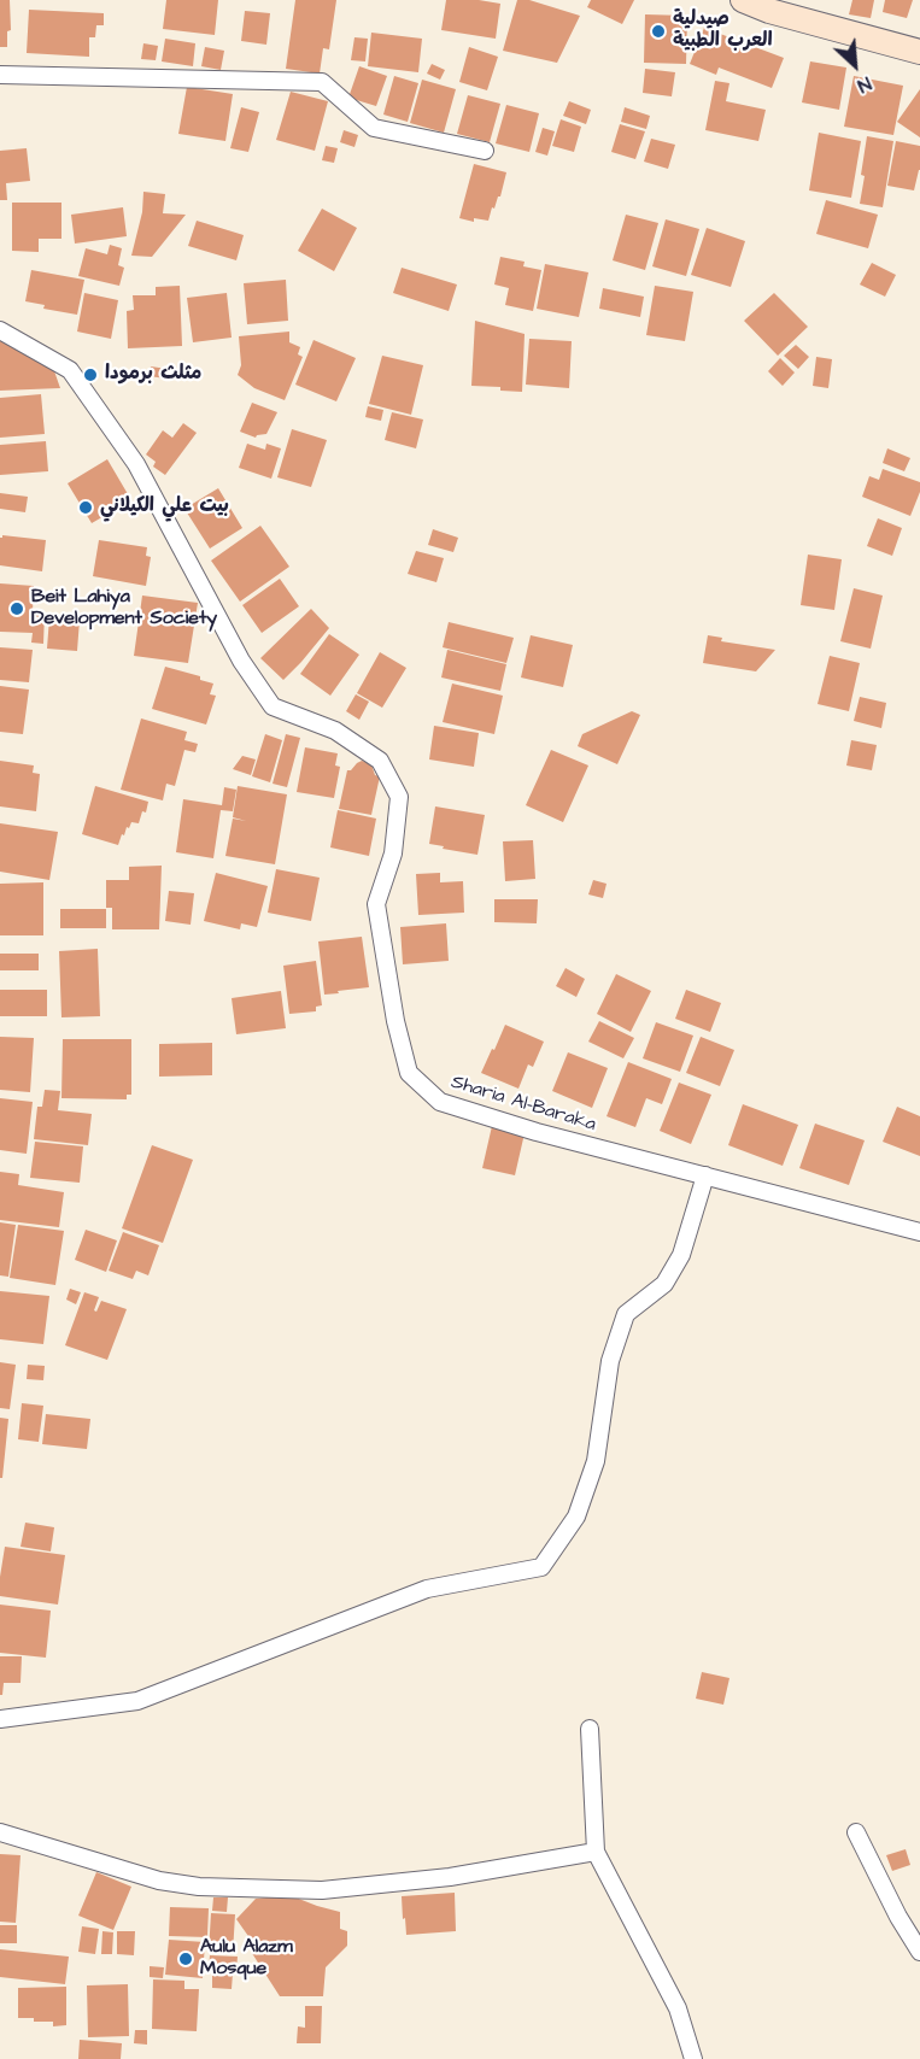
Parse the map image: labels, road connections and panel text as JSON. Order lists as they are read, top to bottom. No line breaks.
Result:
{"streets":{"street":["Sharia Al-Baraka"]},"places":["صيدلية العرب الطبية","مثلث برمودا","بيت علي الكيلاني","Beit Lahiya Development Society","Aulu Alazm Mosque"],"north":"bottom right"}
